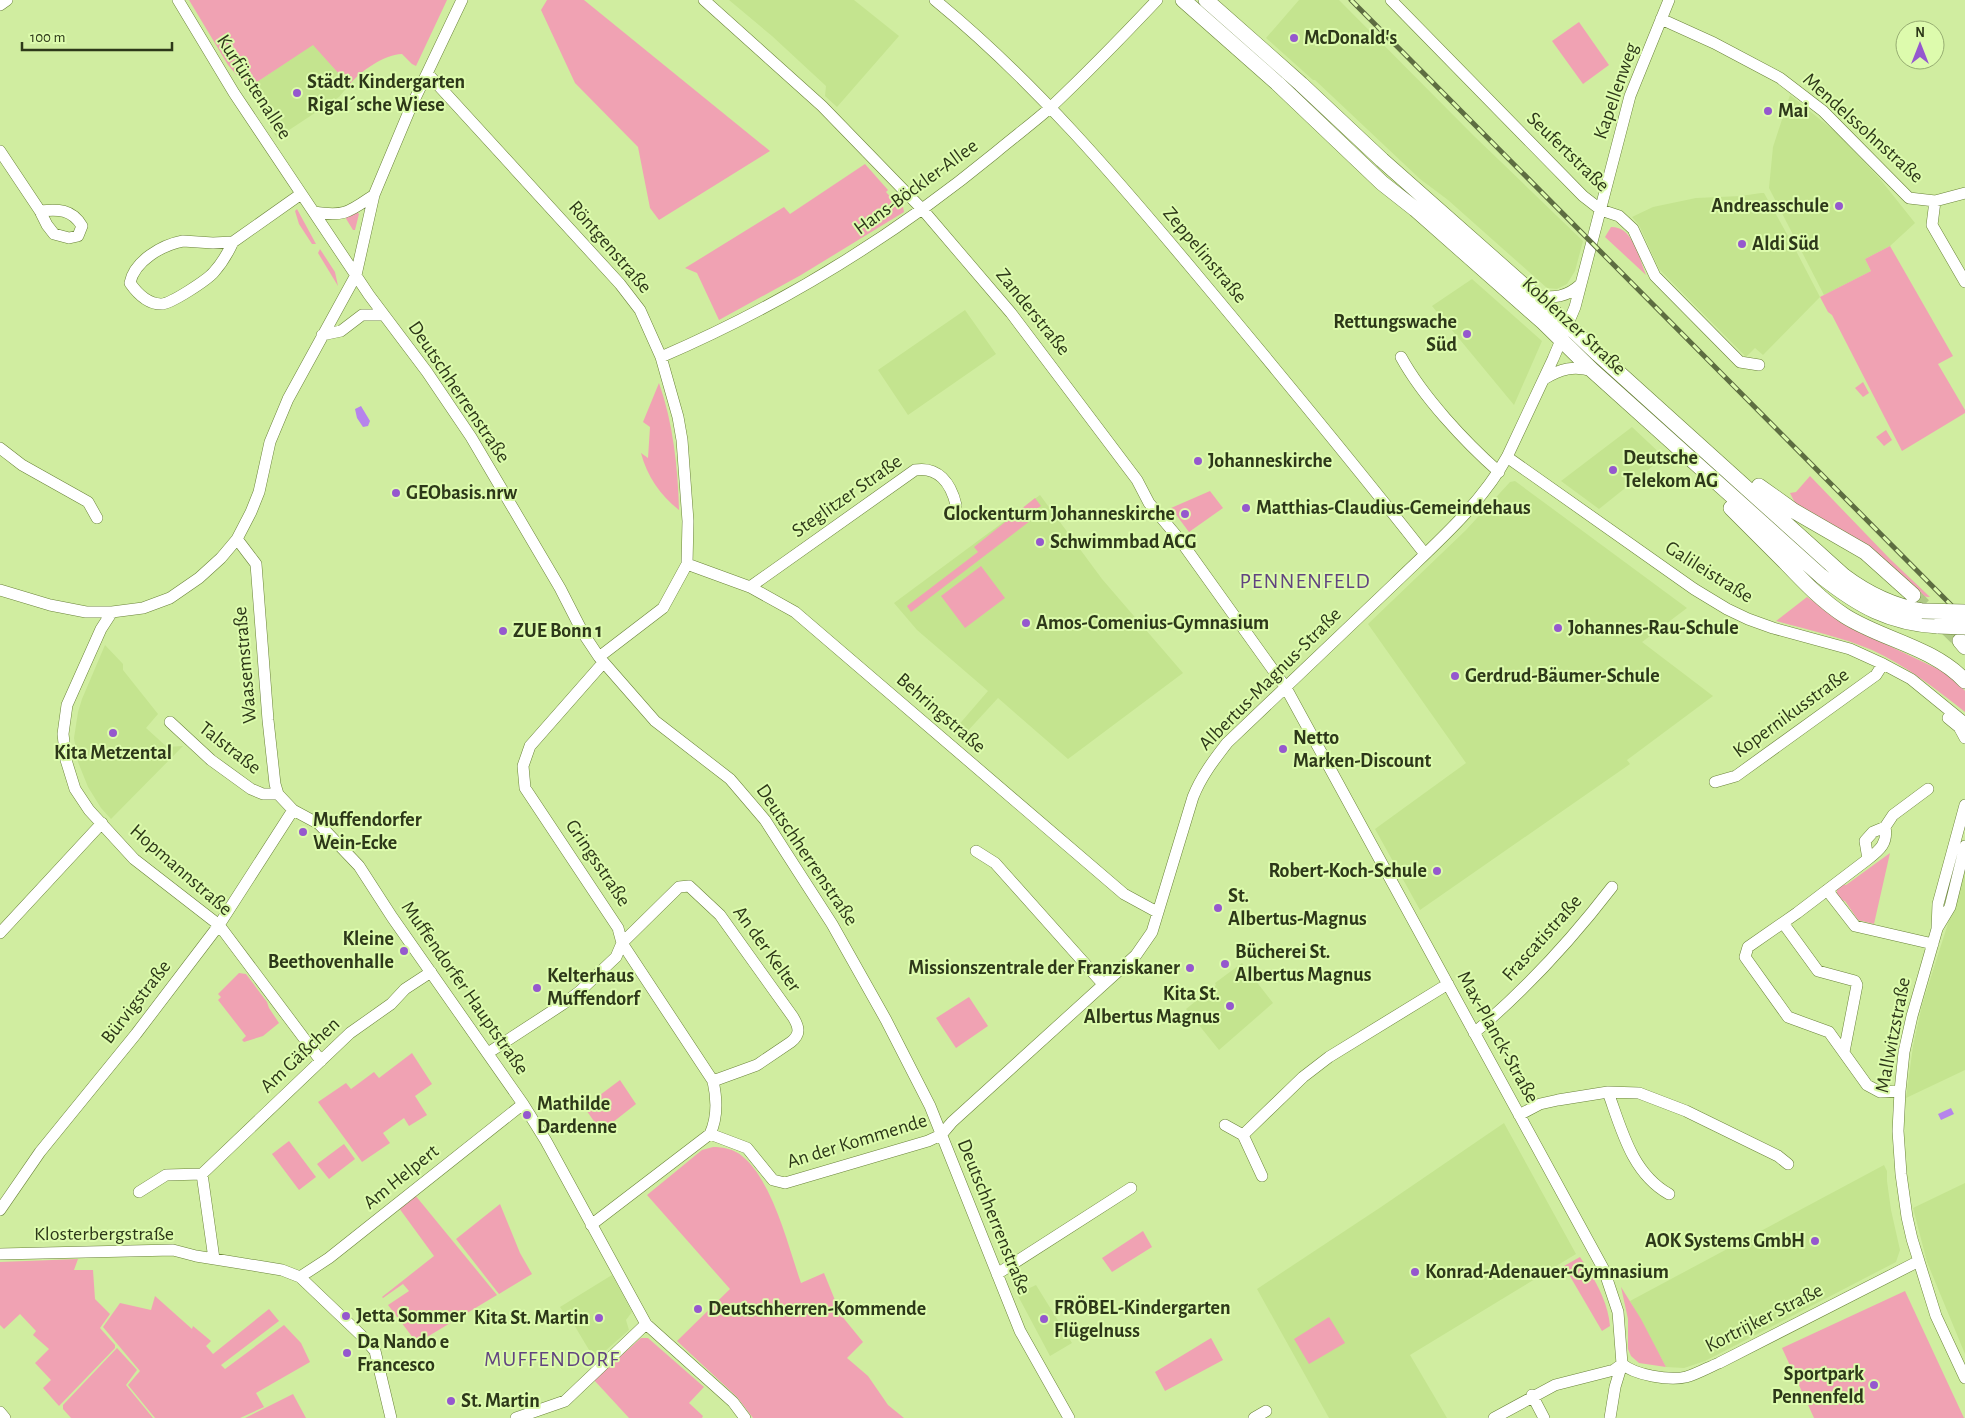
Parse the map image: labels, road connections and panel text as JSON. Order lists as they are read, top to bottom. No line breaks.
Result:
{"streets":{"main road":["Koblenzer Straße"],"street":["Kurfürstenallee","Kapellenweg","Mendelssohnstraße","Seufertstraße","Hans-Böckler-Allee","Röntgenstraße","Zeppelinstraße","Zanderstraße","Deutschherrenstraße","Steglitzer Straße","Galileistraße","Waasemstraße","Albertus-Magnus-Straße","Behringstraße","Kopernikusstraße","Talstraße","Gringsstraße","Hopmannstraße","Frascatistraße","An der Kelter","Muffendorfer Hauptstraße","Bürvigstraße","Mallwitzstraße","Max-Planck-Straße","Am Gäßchen","An der Kommende","Am Helpert","Klosterbergstraße","Kortrijker Straße"]},"crossings":[["Kurfürstenallee","Deutschherrenstraße"],["Kapellenweg","Mendelssohnstraße"],["Kapellenweg","Seufertstraße"],["Kapellenweg","Koblenzer Straße"],["Kapellenweg","Albertus-Magnus-Straße"],["Hans-Böckler-Allee","Röntgenstraße"],["Hans-Böckler-Allee","Zeppelinstraße"],["Hans-Böckler-Allee","Zanderstraße"],["Röntgenstraße","Deutschherrenstraße"],["Röntgenstraße","Behringstraße"],["Röntgenstraße","Gringsstraße"],["Zeppelinstraße","Albertus-Magnus-Straße"],["Zanderstraße","Albertus-Magnus-Straße"],["Zanderstraße","Max-Planck-Straße"],["Koblenzer Straße","Albertus-Magnus-Straße"],["Deutschherrenstraße","Albertus-Magnus-Straße"],["Deutschherrenstraße","Gringsstraße"],["Deutschherrenstraße","An der Kommende"],["Steglitzer Straße","Behringstraße"],["Galileistraße","Albertus-Magnus-Straße"],["Galileistraße","Kopernikusstraße"],["Waasemstraße","Talstraße"],["Albertus-Magnus-Straße","Behringstraße"],["Albertus-Magnus-Straße","Max-Planck-Straße"],["Albertus-Magnus-Straße","An der Kommende"],["Gringsstraße","An der Kelter"],["Hopmannstraße","Bürvigstraße"],["Hopmannstraße","Am Gäßchen"],["Frascatistraße","Max-Planck-Straße"],["Muffendorfer Hauptstraße","Bürvigstraße"],["Muffendorfer Hauptstraße","Am Gäßchen"],["Muffendorfer Hauptstraße","Am Helpert"],["Mallwitzstraße","Kortrijker Straße"],["Max-Planck-Straße","Kortrijker Straße"],["Am Helpert","Klosterbergstraße"]],"districts":["PENNENFELD","MUFFENDORF"],"places":["McDonald's","Städt. Kindergarten Rigal´sche Wiese","Mai","Andreasschule","Aldi Süd","Rettungswache Süd","Johanneskirche","Deutsche Telekom AG","GEObasis.nrw","Matthias-Claudius-Gemeindehaus","Glockenturm Johanneskirche","Schwimmbad ACG","Amos-Comenius-Gymnasium","Johannes-Rau-Schule","ZUE Bonn 1","Gerdrud-Bäumer-Schule","Kita Metzental","Netto Marken-Discount","Muffendorfer Wein-Ecke","Robert-Koch-Schule","St. Albertus-Magnus","Kleine Beethovenhalle","Bücherei St. Albertus Magnus","Missionszentrale der Franziskaner","Kelterhaus Muffendorf","Kita St. Albertus Magnus","Mathilde Dardenne","AOK Systems GmbH","Konrad-Adenauer-Gymnasium","Deutschherren-Kommende","Jetta Sommer","Kita St. Martin","FRÖBEL-Kindergarten Flügelnuss","Da Nando e Francesco","Sportpark Pennenfeld","St. Martin"],"scale_bar":"100 m","north":"top"}
